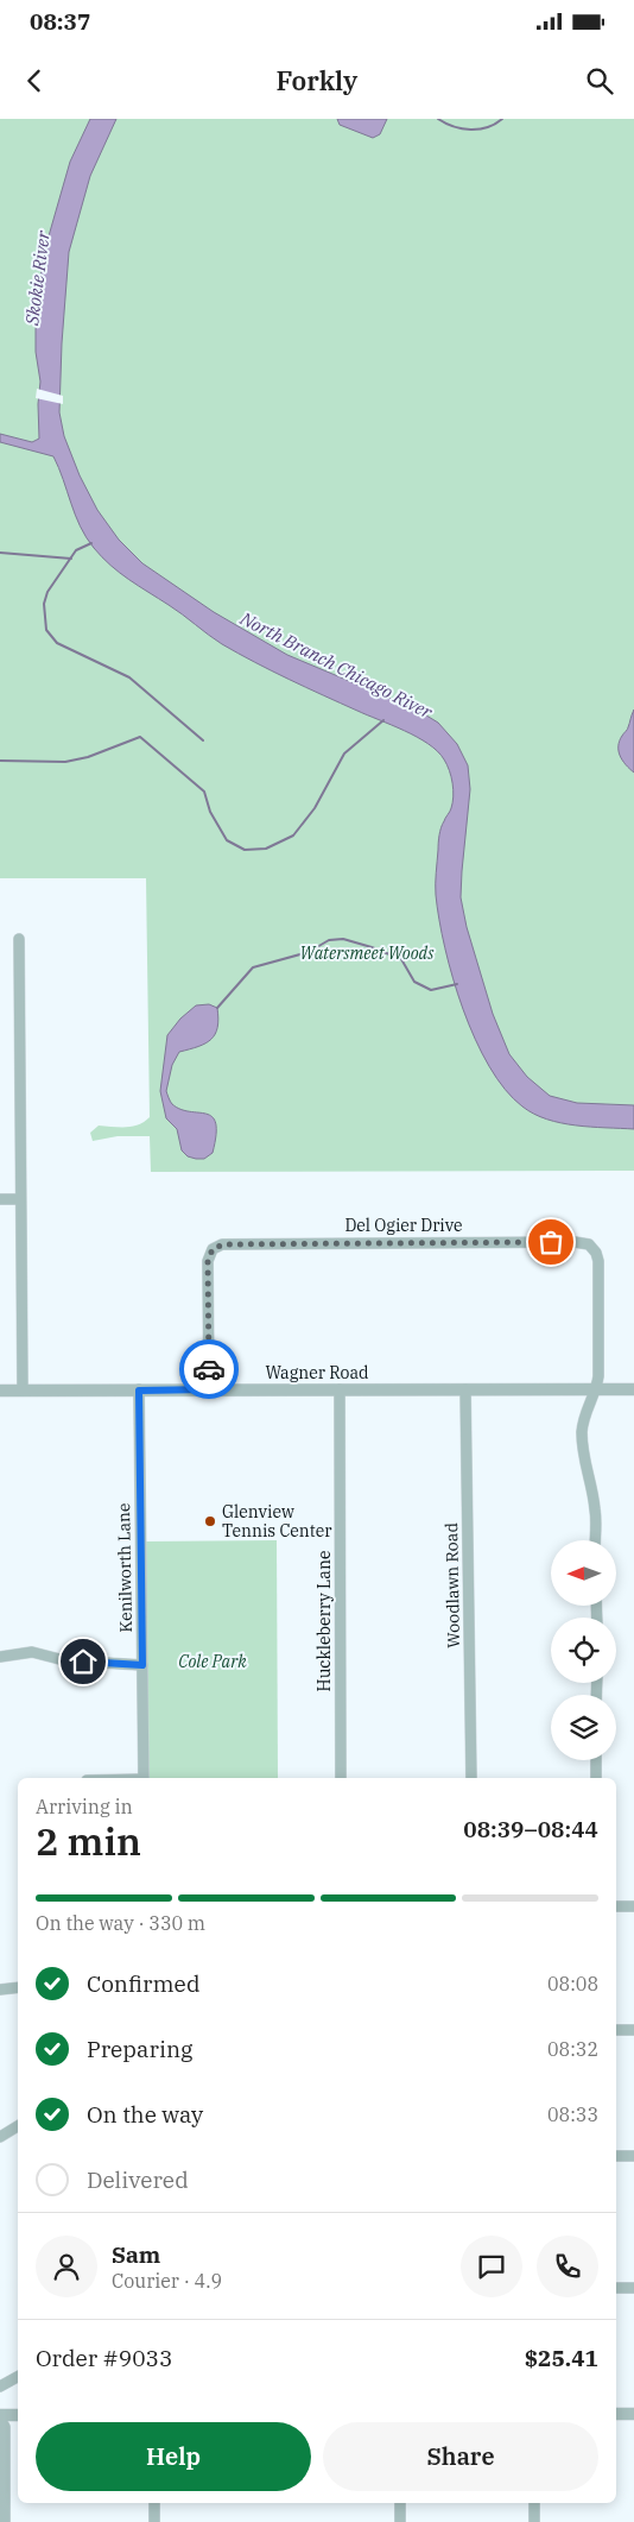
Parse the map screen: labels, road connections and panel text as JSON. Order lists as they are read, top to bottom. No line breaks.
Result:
{"streets":{"street":["Del Ogier Drive","Wagner Road","Kenilworth Lane","Woodlawn Road","Huckleberry Lane"]},"crossings":[["Del Ogier Drive","Wagner Road"],["Wagner Road","Kenilworth Lane"],["Wagner Road","Woodlawn Road"],["Wagner Road","Huckleberry Lane"]],"water":["Skokie River","North Branch Chicago River"],"parks":["Watersmeet Woods","Cole Park"],"places":["Glenview Tennis Center"],"north":"left","page":{"status":"08:37","header":"Forkly","heading":["2 min","Arriving in","08:39–08:44"],"panel":["Sam","Courier · 4.9","Order #9033","$25.41"],"bar":"On the way · 330 m","list":[["Confirmed","08:08"],["Preparing","08:32"],["On the way","08:33"],"Delivered"],"buttons":["Help","Share"]}}
